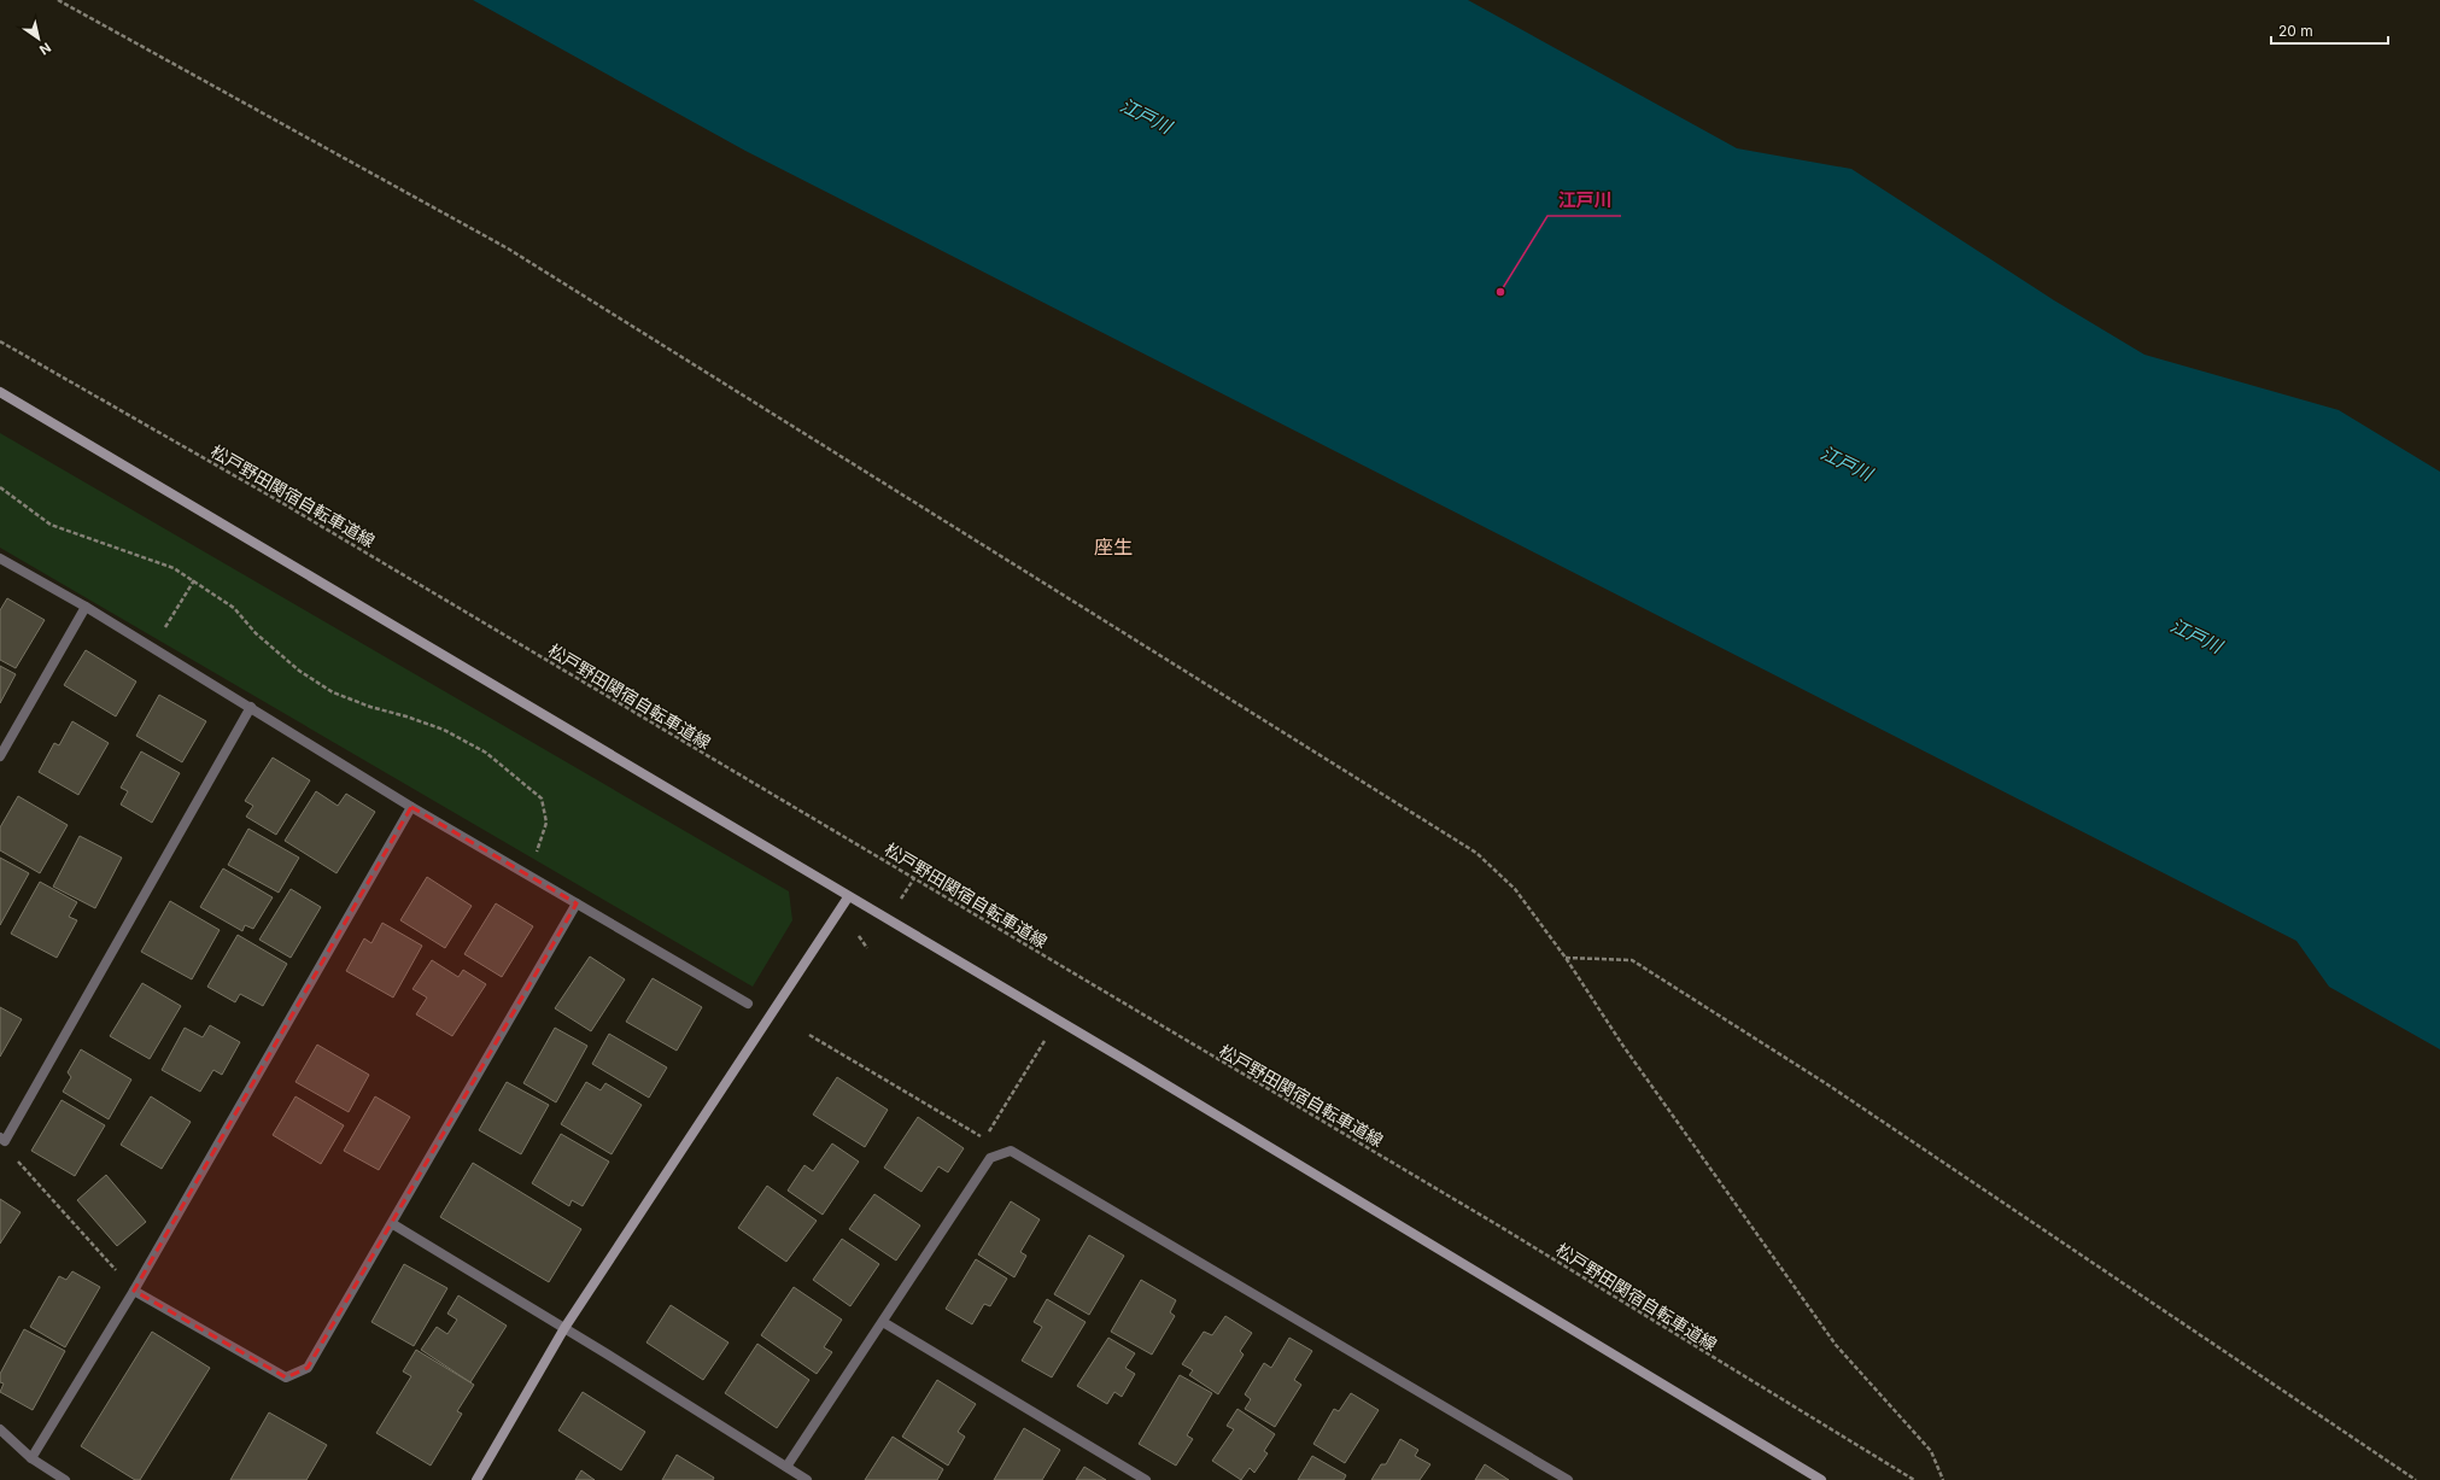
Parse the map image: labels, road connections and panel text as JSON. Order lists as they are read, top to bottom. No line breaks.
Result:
{"streets":{"path":["松戸野田関宿自転車道線"]},"districts":["座生"],"water":["江戸川"],"places":["江戸川"],"scale_bar":"20 m","north":"bottom right"}
